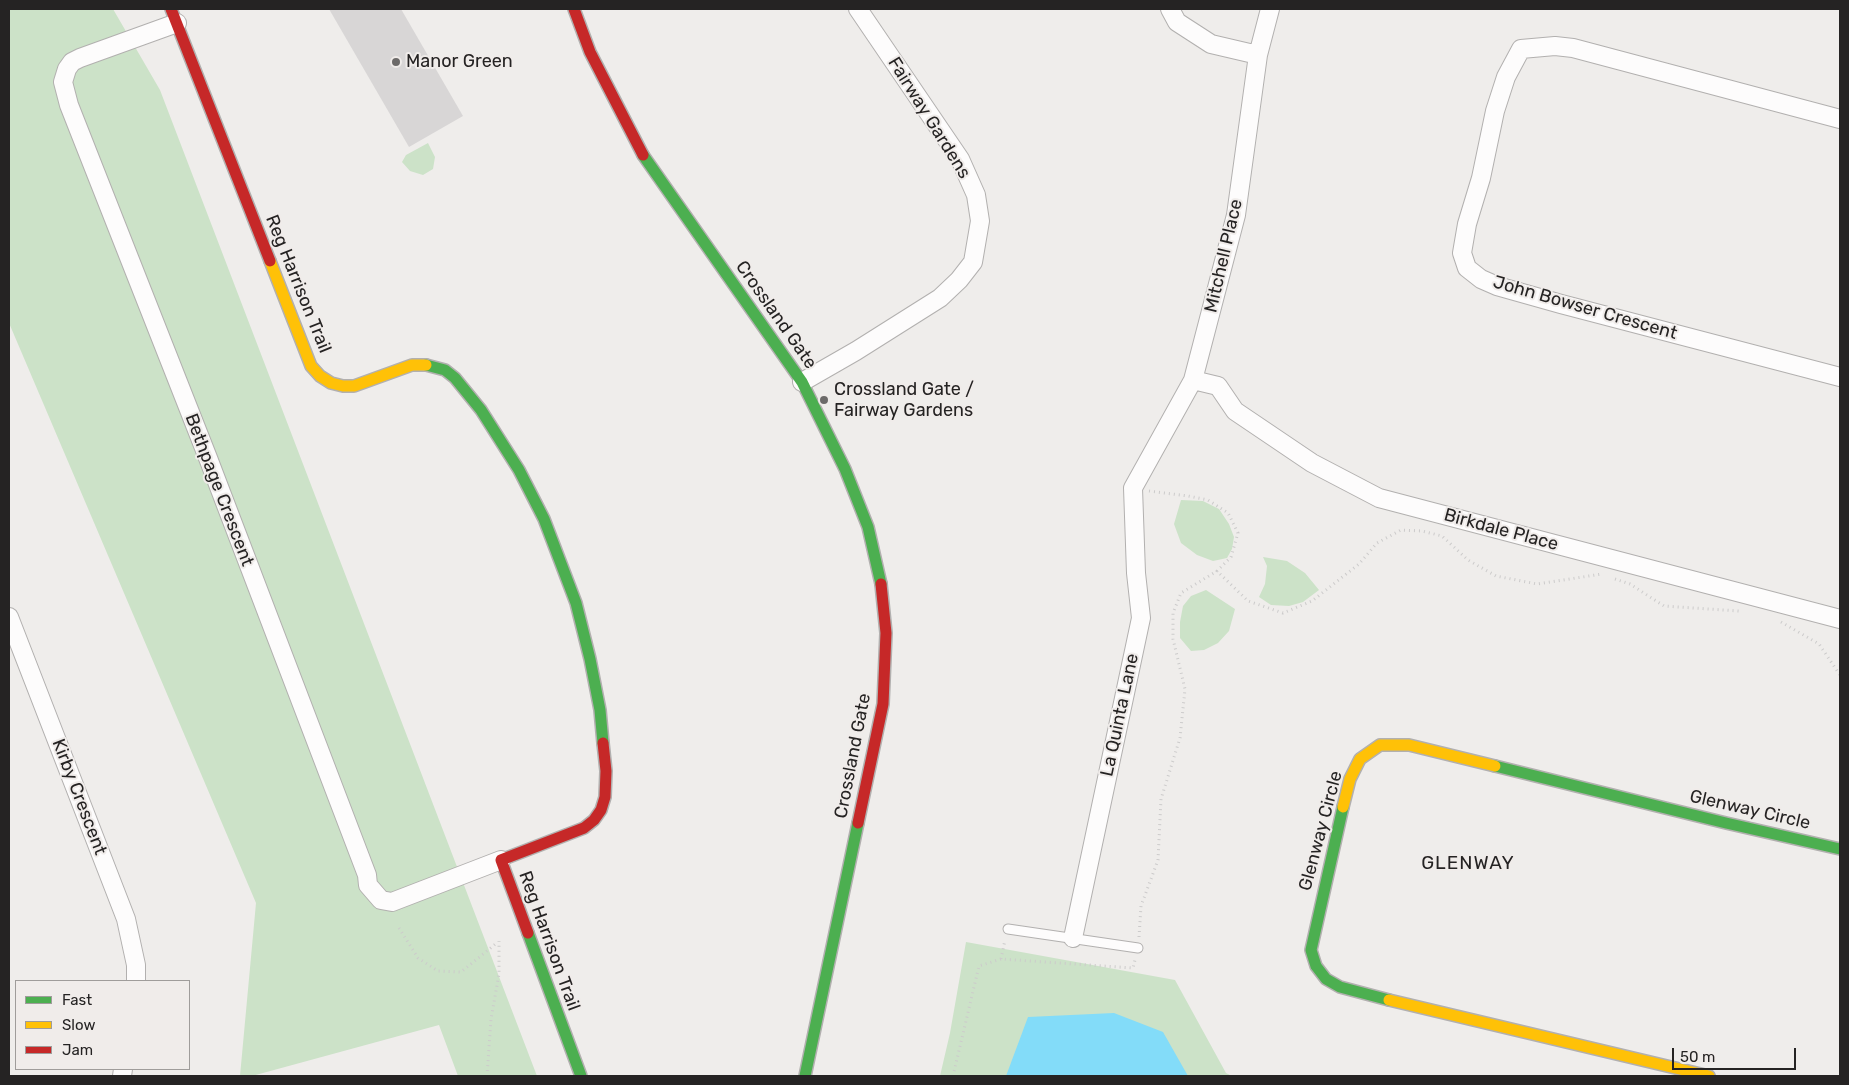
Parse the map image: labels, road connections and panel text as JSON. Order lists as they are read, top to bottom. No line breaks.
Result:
{"streets":{"street":["Fairway Gardens","Mitchell Place","Reg Harrison Trail","John Bowser Crescent","Crossland Gate","Bethpage Crescent","Birkdale Place","La Quinta Lane","Kirby Crescent","Glenway Circle"]},"crossings":[["Fairway Gardens","Crossland Gate"],["Mitchell Place","Birkdale Place"],["Mitchell Place","La Quinta Lane"],["Reg Harrison Trail","Bethpage Crescent"]],"districts":["GLENWAY"],"places":["Manor Green","Crossland Gate / Fairway Gardens"],"legend":["Fast","Slow","Jam"],"scale_bar":"50 m"}
